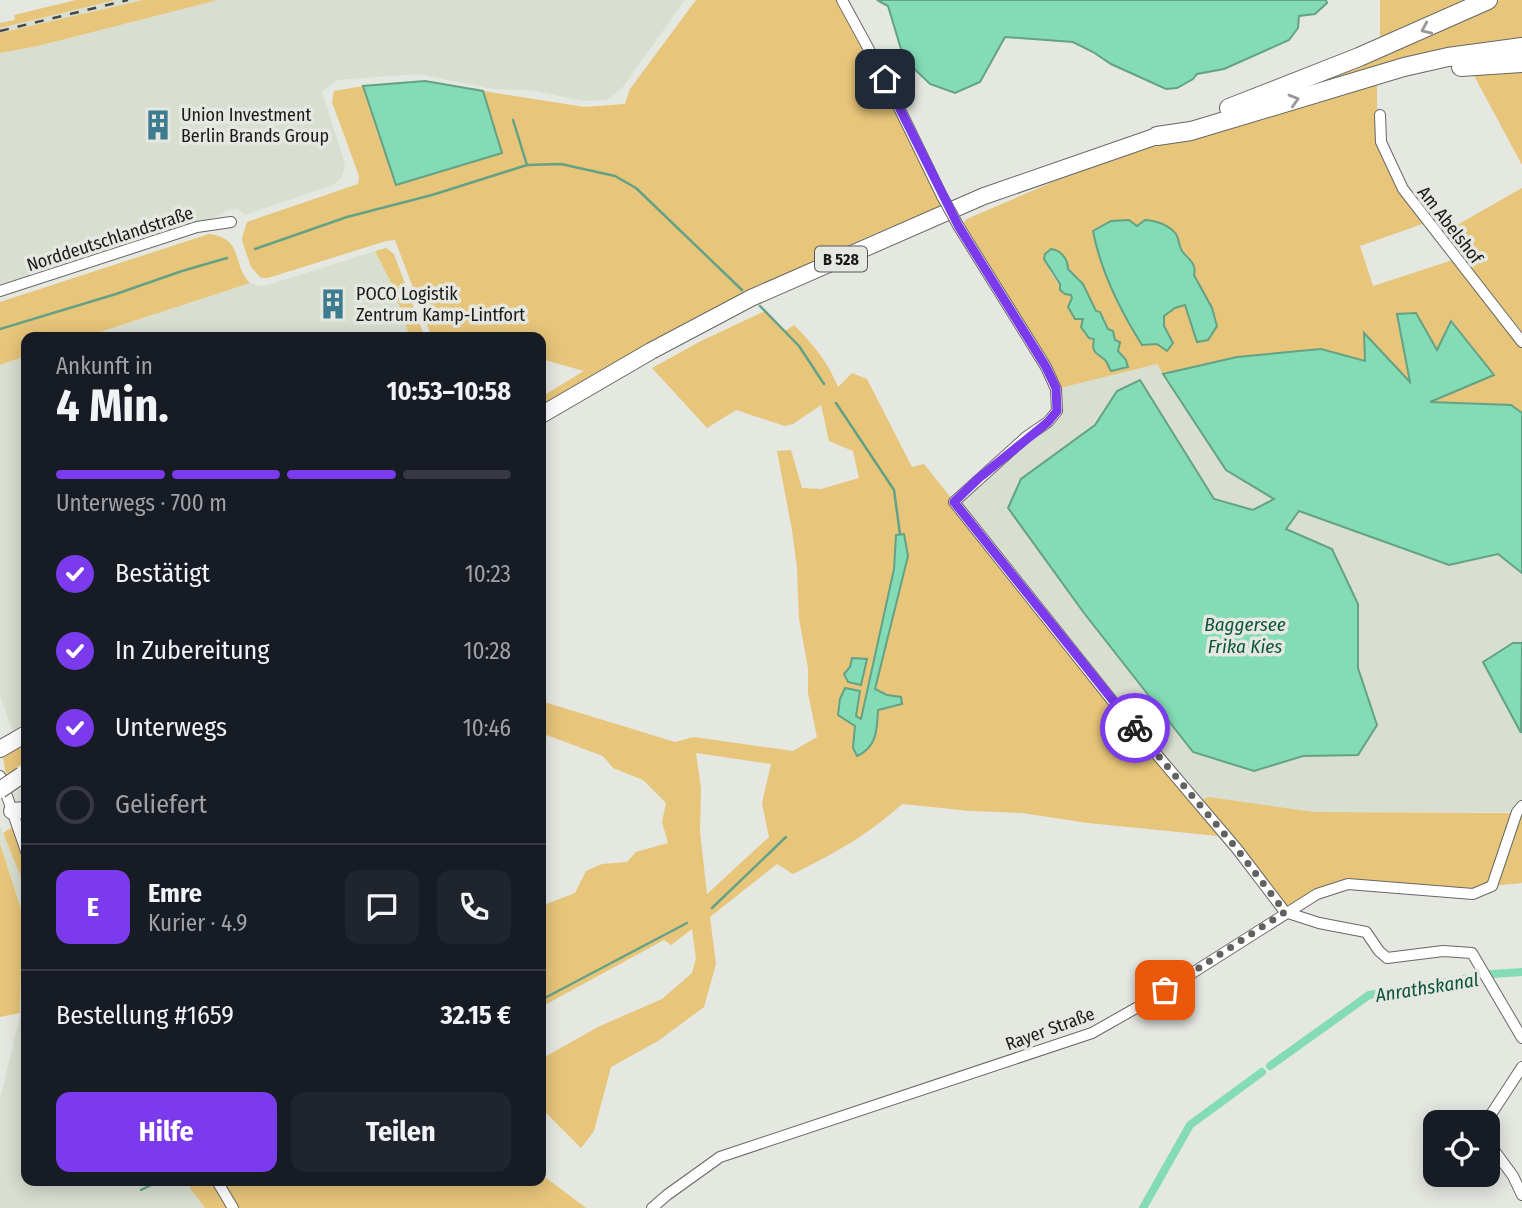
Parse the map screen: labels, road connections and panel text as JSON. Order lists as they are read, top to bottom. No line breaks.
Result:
{"streets":{"highway":["B 528"],"street":["Am Abelshof","Norddeutschlandstraße","Rayer Straße"]},"water":["Baggersee Frika Kies","Anrathskanal"],"places":{"building":["Union Investment Berlin Brands Group","POCO Logistik Zentrum Kamp-Lintfort"]},"page":{"heading":["4 Min.","Ankunft in","10:53–10:58"],"panel":["Emre","Kurier · 4.9","Bestellung #1659","32.15 €"],"bar":"Unterwegs · 700 m","list":[["Bestätigt","10:23"],["In Zubereitung","10:28"],["Unterwegs","10:46"],"Geliefert"],"round":"E","buttons":["Hilfe","Teilen"]}}
